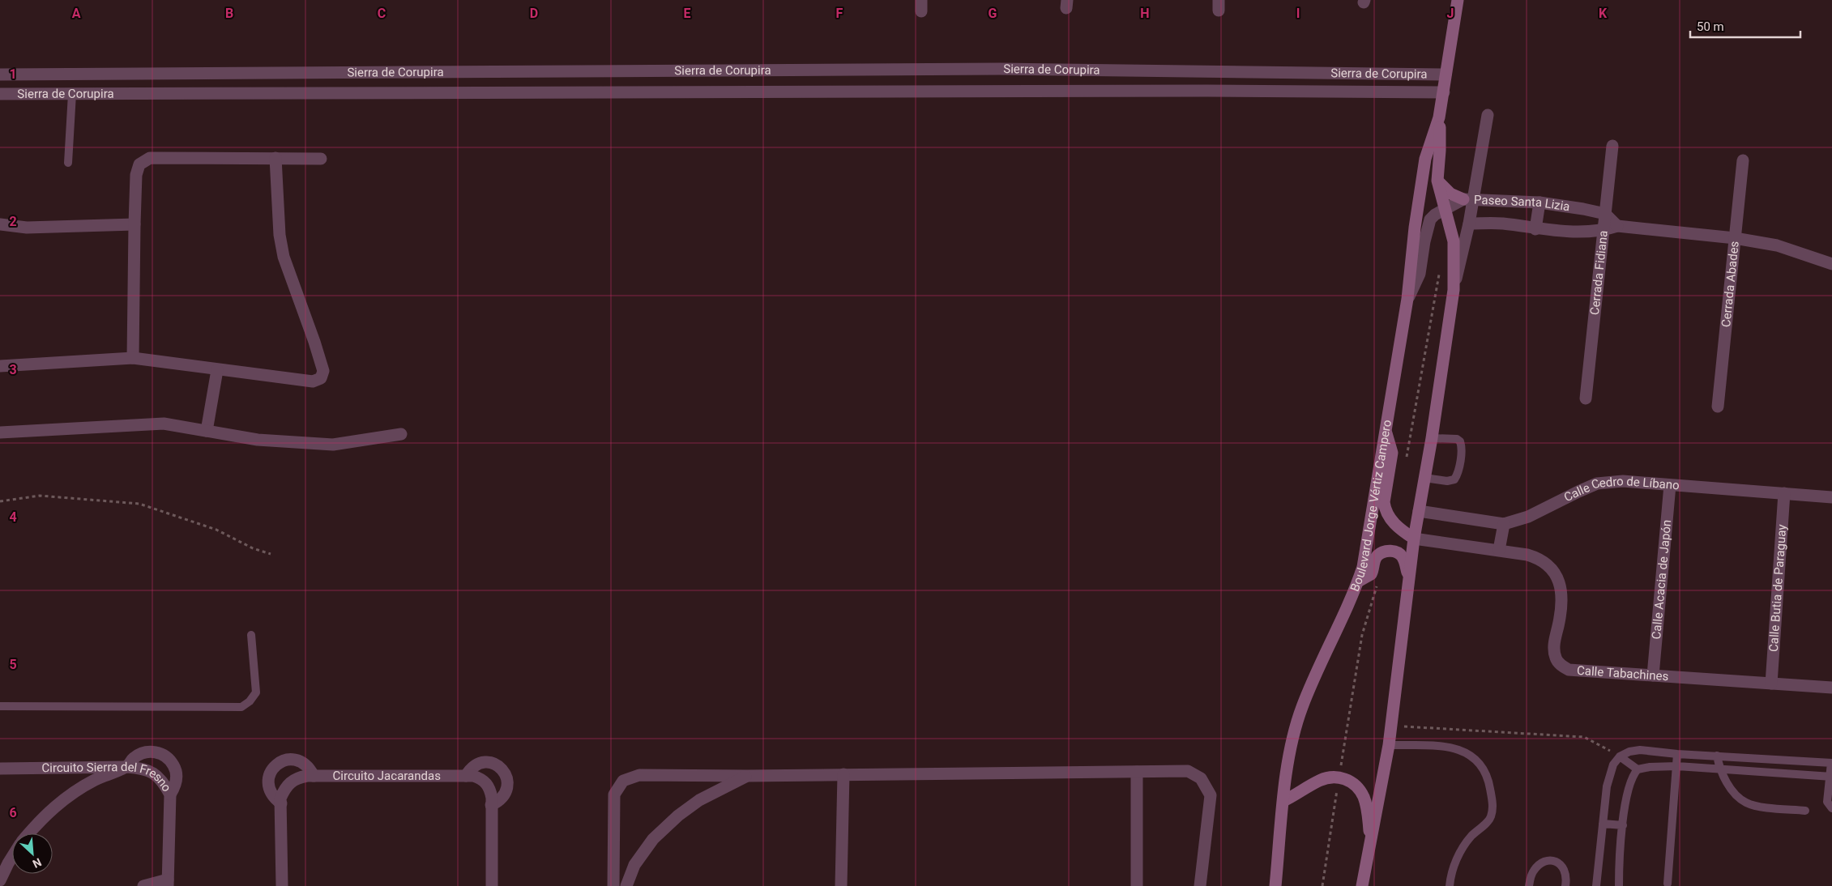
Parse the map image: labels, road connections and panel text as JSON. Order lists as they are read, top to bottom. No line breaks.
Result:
{"streets":{"main road":["Boulevard Jorge Vértiz Campero"],"street":["Sierra de Corupira","Paseo Santa Lizia","Cerrada Fidiana","Cerrada Abades","Calle Cedro de Líbano","Calle Acacia de Japón","Calle Butia de Paraguay","Calle Tabachines","Circuito Jacarandas","Circuito Sierra del Fresno"]},"crossings":[["Sierra de Corupira","Boulevard Jorge Vértiz Campero"],["Paseo Santa Lizia","Cerrada Fidiana"],["Paseo Santa Lizia","Boulevard Jorge Vértiz Campero"],["Calle Cedro de Líbano","Boulevard Jorge Vértiz Campero"],["Calle Cedro de Líbano","Calle Acacia de Japón"],["Calle Cedro de Líbano","Calle Butia de Paraguay"],["Boulevard Jorge Vértiz Campero","Calle Tabachines"],["Calle Acacia de Japón","Calle Tabachines"],["Calle Butia de Paraguay","Calle Tabachines"]],"scale_bar":"50 m","north":"bottom right","grid":{"columns":["A","B","C","D","E","F","G","H","I","J","K"],"rows":["1","2","3","4","5","6"]}}
